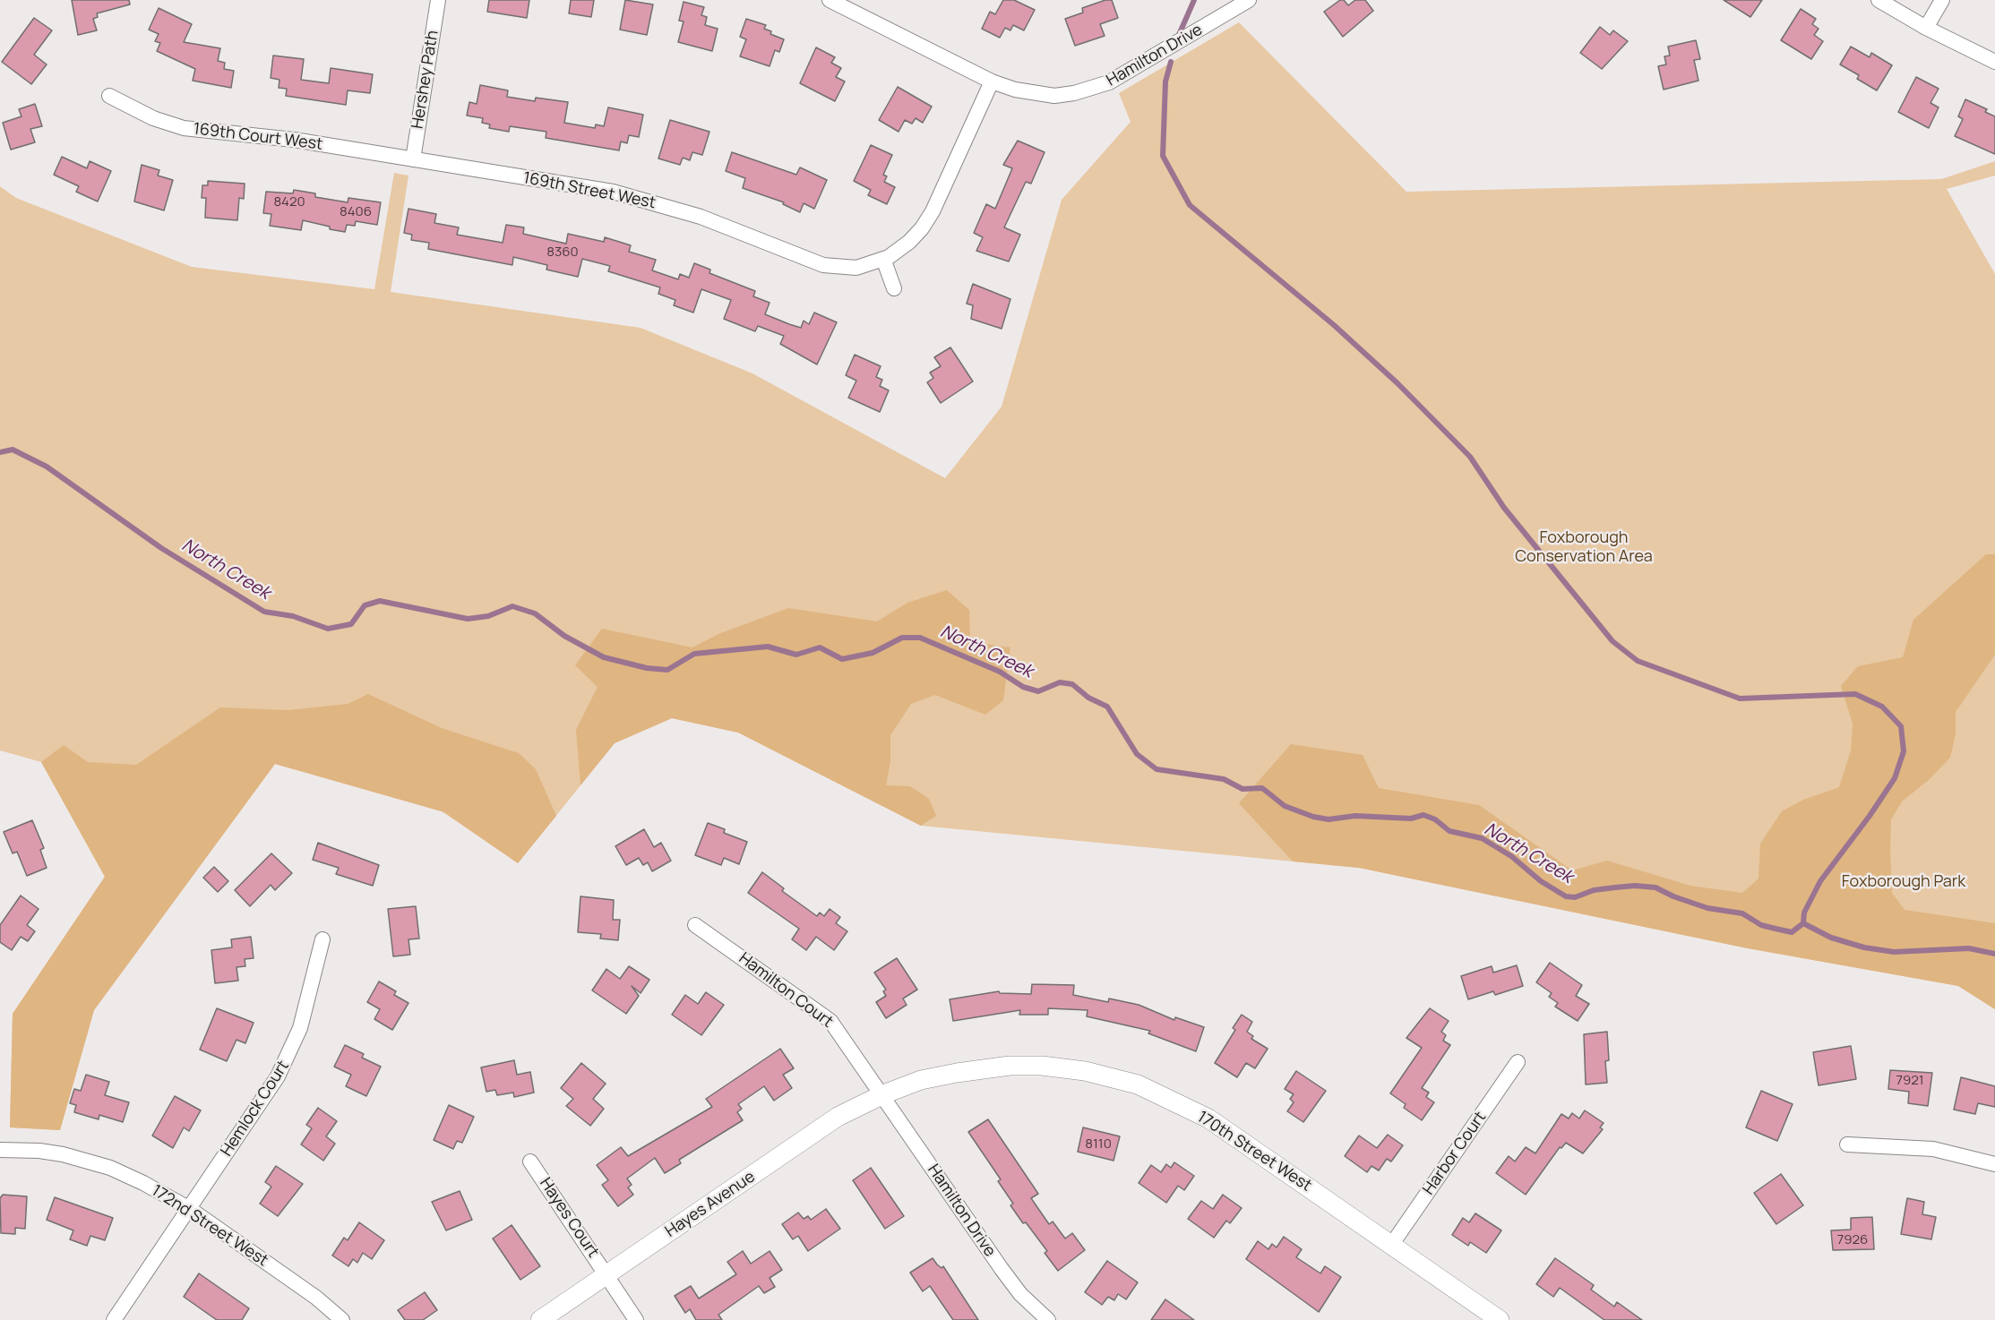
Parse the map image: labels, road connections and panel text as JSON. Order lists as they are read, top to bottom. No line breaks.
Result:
{"streets":{"street":["Hamilton Drive","Hershey Path","169th Court West","169th Street West","Hamilton Court","Hemlock Court","170th Street West","Harbor Court","Hayes Avenue","Hayes Court","172nd Street West"]},"crossings":[["Hamilton Drive","169th Street West"],["Hamilton Drive","Hamilton Court"],["Hamilton Drive","170th Street West"],["Hamilton Drive","Hayes Avenue"],["Hershey Path","169th Court West"],["Hershey Path","169th Street West"],["169th Court West","169th Street West"],["Hamilton Court","170th Street West"],["Hamilton Court","Hayes Avenue"],["Hemlock Court","172nd Street West"],["170th Street West","Harbor Court"],["170th Street West","Hayes Avenue"],["Hayes Avenue","Hayes Court"]],"water":["North Creek"],"parks":["Foxborough Conservation Area","Foxborough Park"],"house_numbers":["8420","8406","8360","7921","8110","7926"]}
